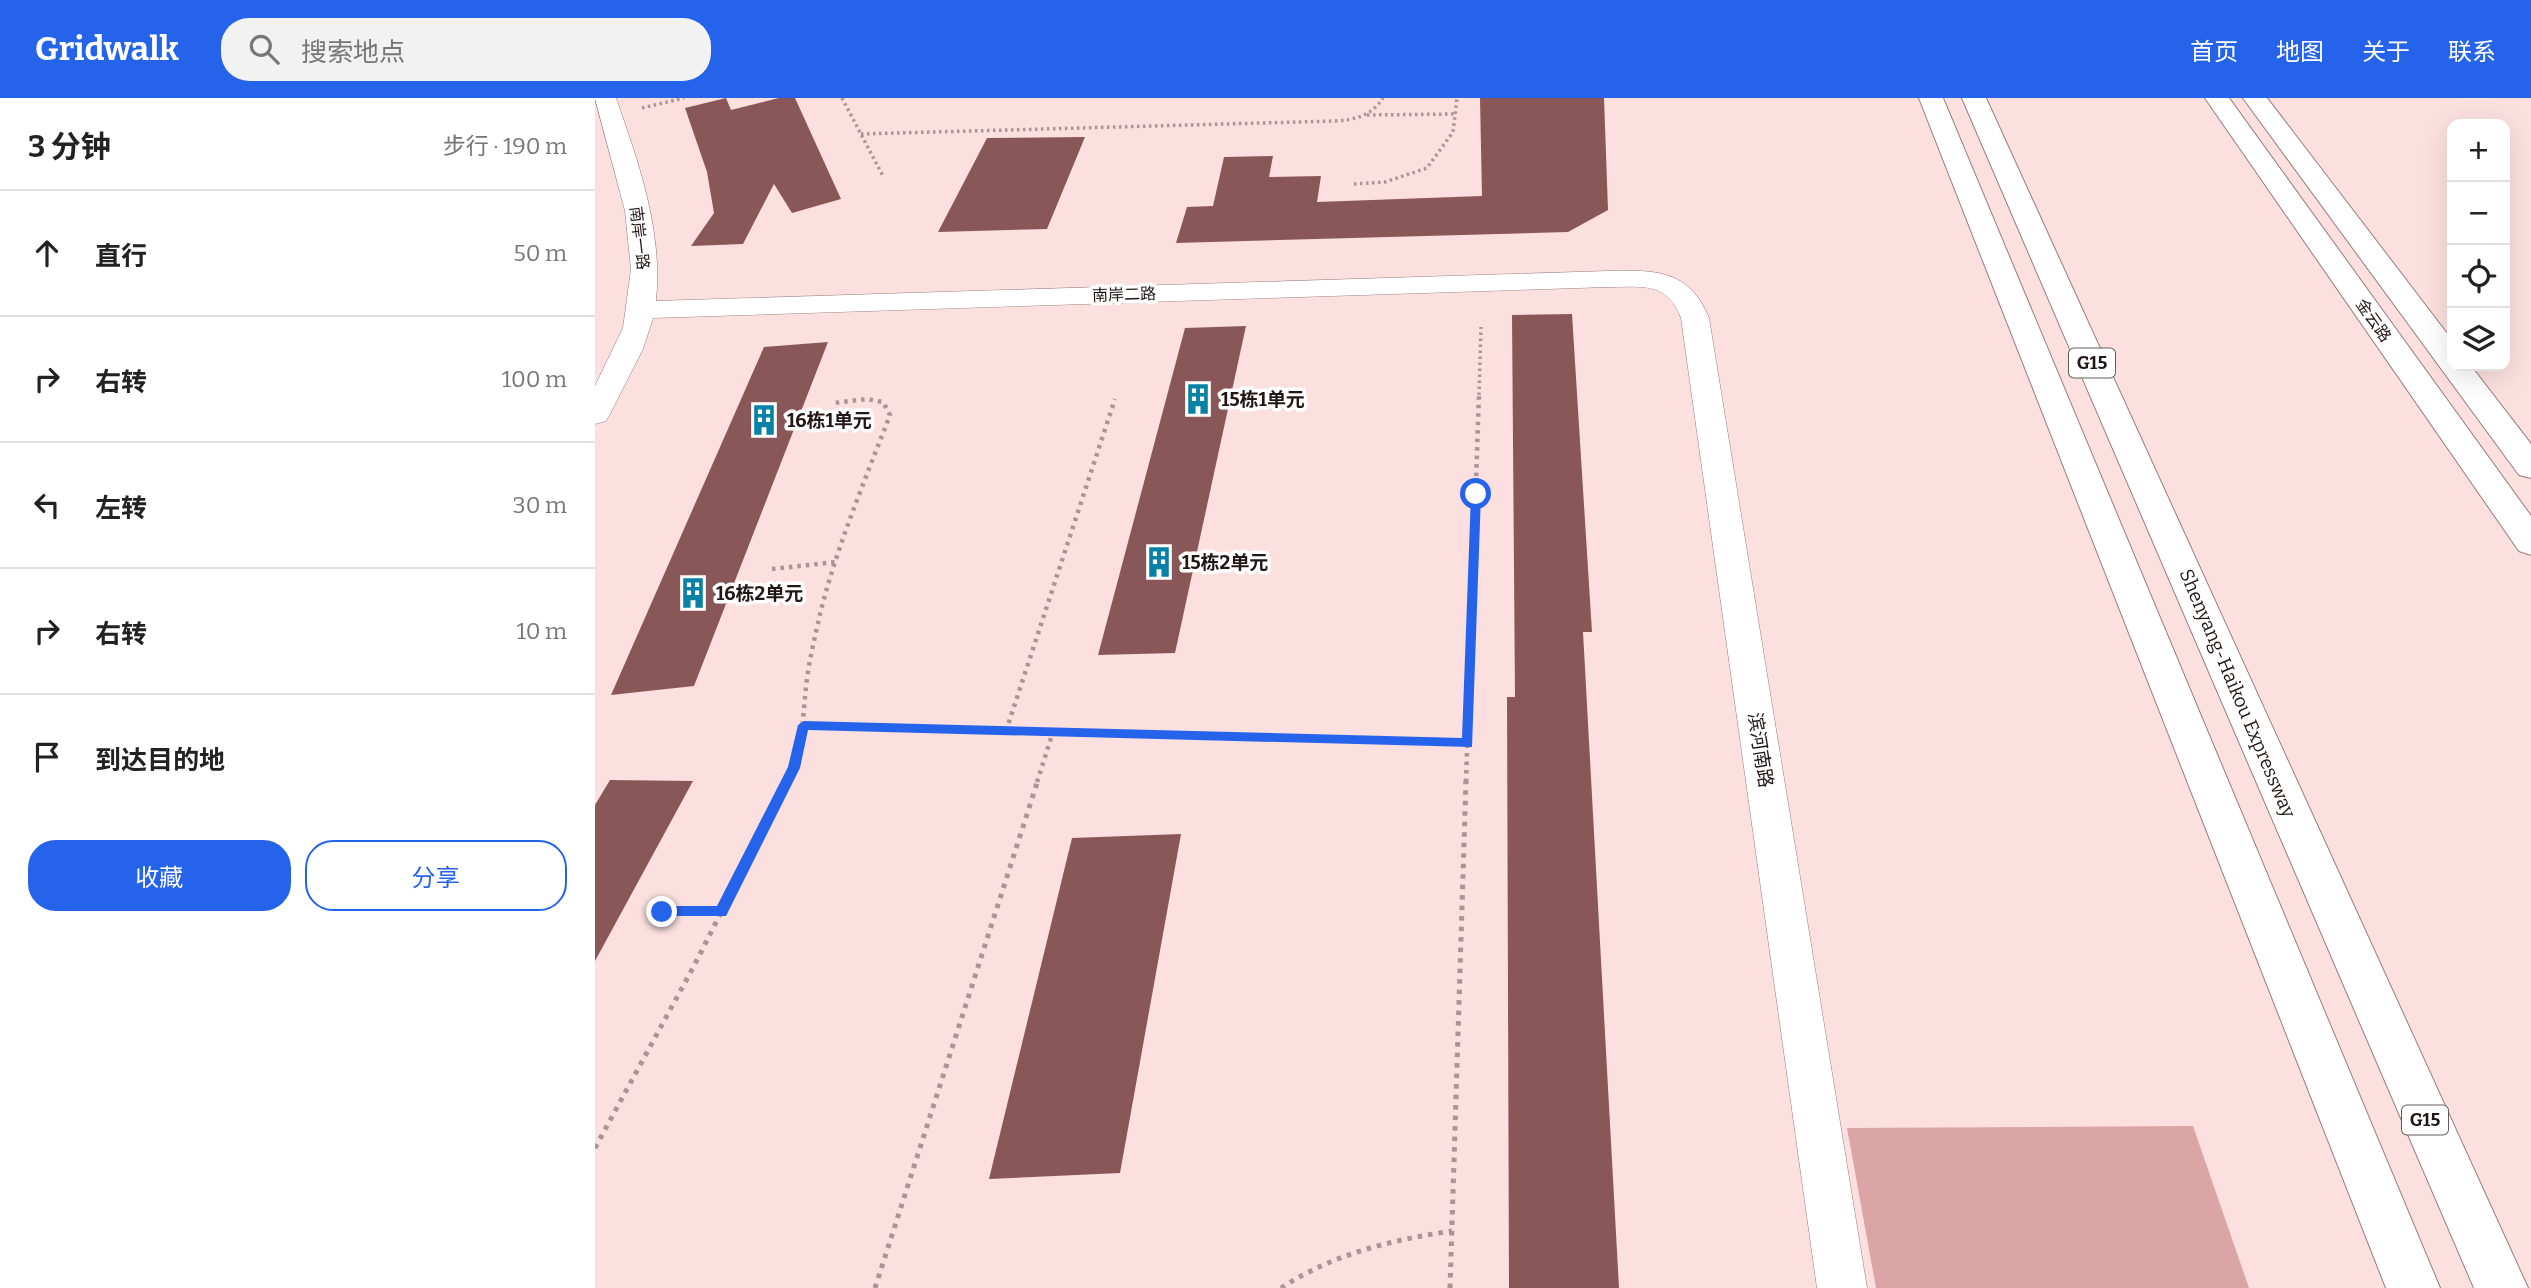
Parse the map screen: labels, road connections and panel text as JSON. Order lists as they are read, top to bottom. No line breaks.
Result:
{"streets":{"main road":["金云路","G15","Shenyang-Haikou Expressway"],"street":["南岸一路","南岸二路","滨河南路"]},"crossings":[["南岸一路","南岸二路"],["南岸二路","滨河南路"]],"places":{"building":["15栋1单元","16栋1单元","15栋2单元","16栋2单元"]},"page":{"header":"Gridwalk","search":"搜索地点","nav":["首页","地图","关于","联系"],"heading":["3 分钟","步行 · 190 m"],"map_buttons":["+","−"],"list":[["直行","50 m"],["右转","100 m"],["左转","30 m"],["右转","10 m"],"到达目的地"],"buttons":["收藏","分享"]}}
